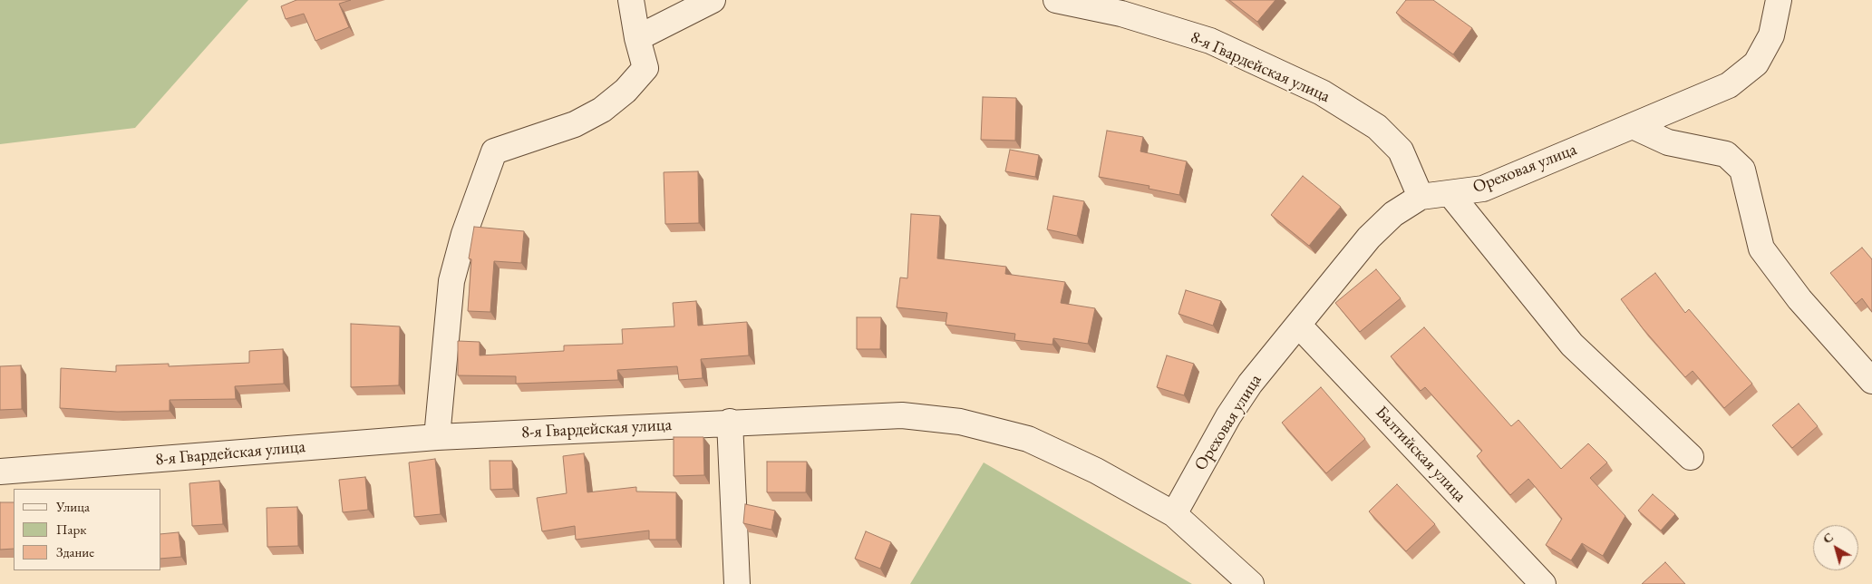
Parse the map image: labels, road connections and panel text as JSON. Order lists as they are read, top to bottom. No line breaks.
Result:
{"streets":{"street":["8-я Гвардейская улица","Ореховая улица","Балтийская улица"]},"crossings":[["8-я Гвардейская улица","Ореховая улица"],["Ореховая улица","Балтийская улица"]],"legend":["Улица","Парк","Здание"],"north":"top left"}
